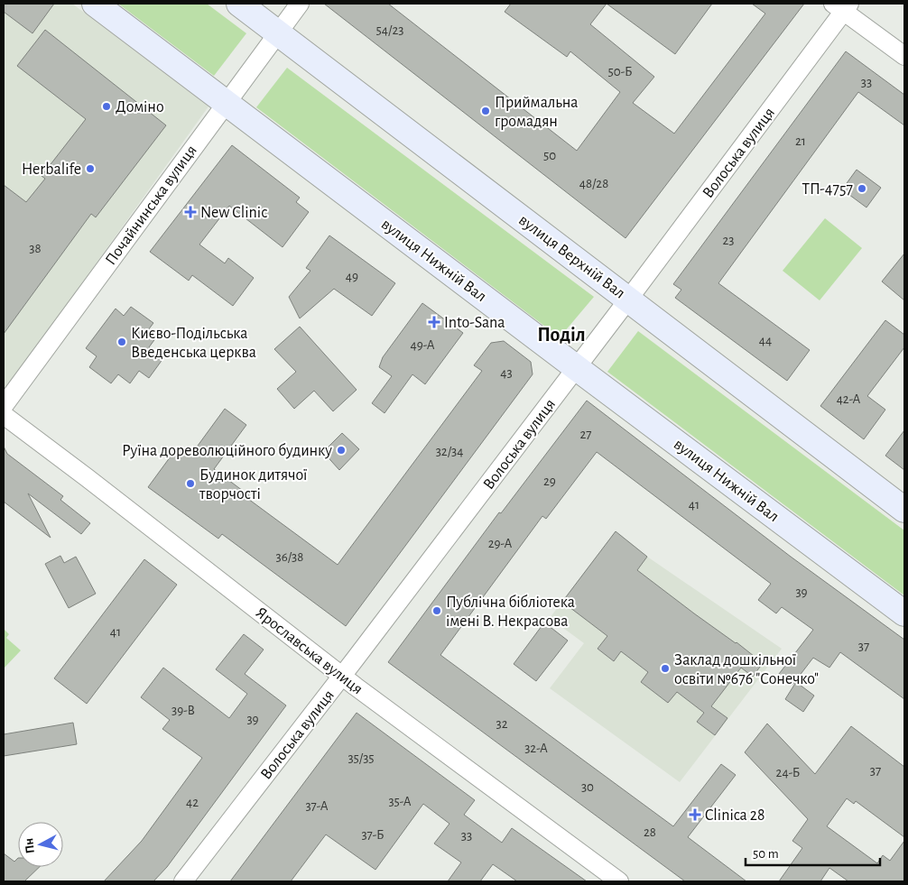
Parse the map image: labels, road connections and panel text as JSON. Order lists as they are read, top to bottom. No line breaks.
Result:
{"streets":{"main road":["вулиця Верхній Вал","вулиця Нижній Вал"],"street":["Волоська вулиця","Почайнинська вулиця","Ярославська вулиця"]},"crossings":[["Волоська вулиця","вулиця Верхній Вал"],["Волоська вулиця","вулиця Нижній Вал"],["Волоська вулиця","Ярославська вулиця"],["Почайнинська вулиця","вулиця Верхній Вал"],["Почайнинська вулиця","вулиця Нижній Вал"]],"districts":["Поділ"],"places":{"other":["Доміно","Приймальна громадян","Herbalife","ТП-4757","Києво-Подільська Введенська церква","Руїна дореволюційного будинку","Будинок дитячої творчості","Публічна бібліотека імені В. Некрасова","Заклад дошкільної освіти №676 \"Сонечко\""],"health":["New Clinic","Into-Sana","Clinica 28"]},"house_numbers":["54/23","50-Б","33","21","50","48/28","23","38","49","44","49-А","43","42-А","27","32/34","29","41","29-А","36/38","39","41","37","39-В","39","32","32-А","35/35","37","24-Б","30","35-А","42","37-А","28","37-Б","33"],"scale_bar":"50 m","north":"left"}
